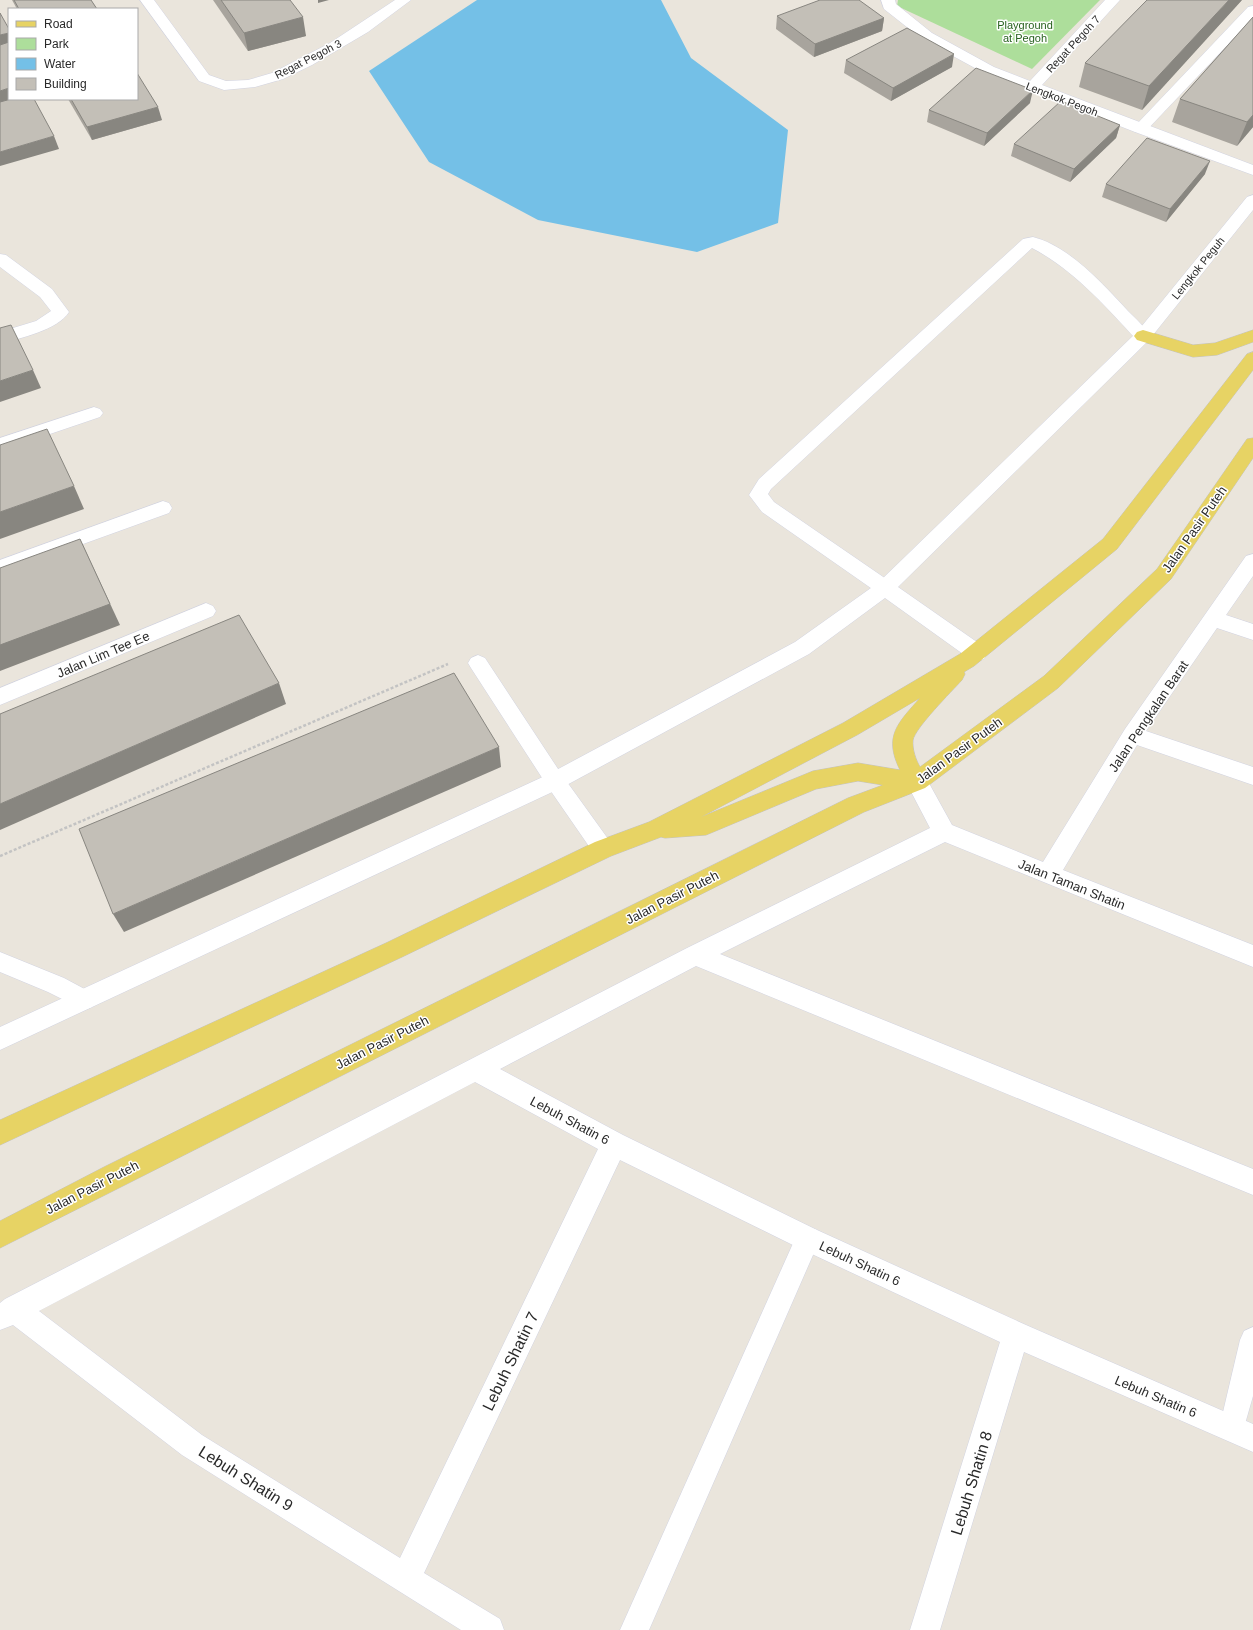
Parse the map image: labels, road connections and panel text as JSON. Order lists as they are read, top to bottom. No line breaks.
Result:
{"streets":{"main road":["Jalan Pasir Puteh"],"street":["Regat Pegoh 7","Regat Pegoh 3","Lengkok Pegoh","Lengkok Peguh","Jalan Lim Tee Ee","Jalan Pengkalan Barat","Jalan Taman Shatin","Lebuh Shatin 6","Lebuh Shatin 7","Lebuh Shatin 9","Lebuh Shatin 8"]},"crossings":[["Regat Pegoh 7","Lengkok Pegoh"],["Jalan Pengkalan Barat","Jalan Taman Shatin"],["Lebuh Shatin 6","Lebuh Shatin 7"],["Lebuh Shatin 6","Lebuh Shatin 8"],["Lebuh Shatin 7","Lebuh Shatin 9"]],"parks":["Playground at Pegoh"],"legend":["Road","Park","Water","Building"]}
